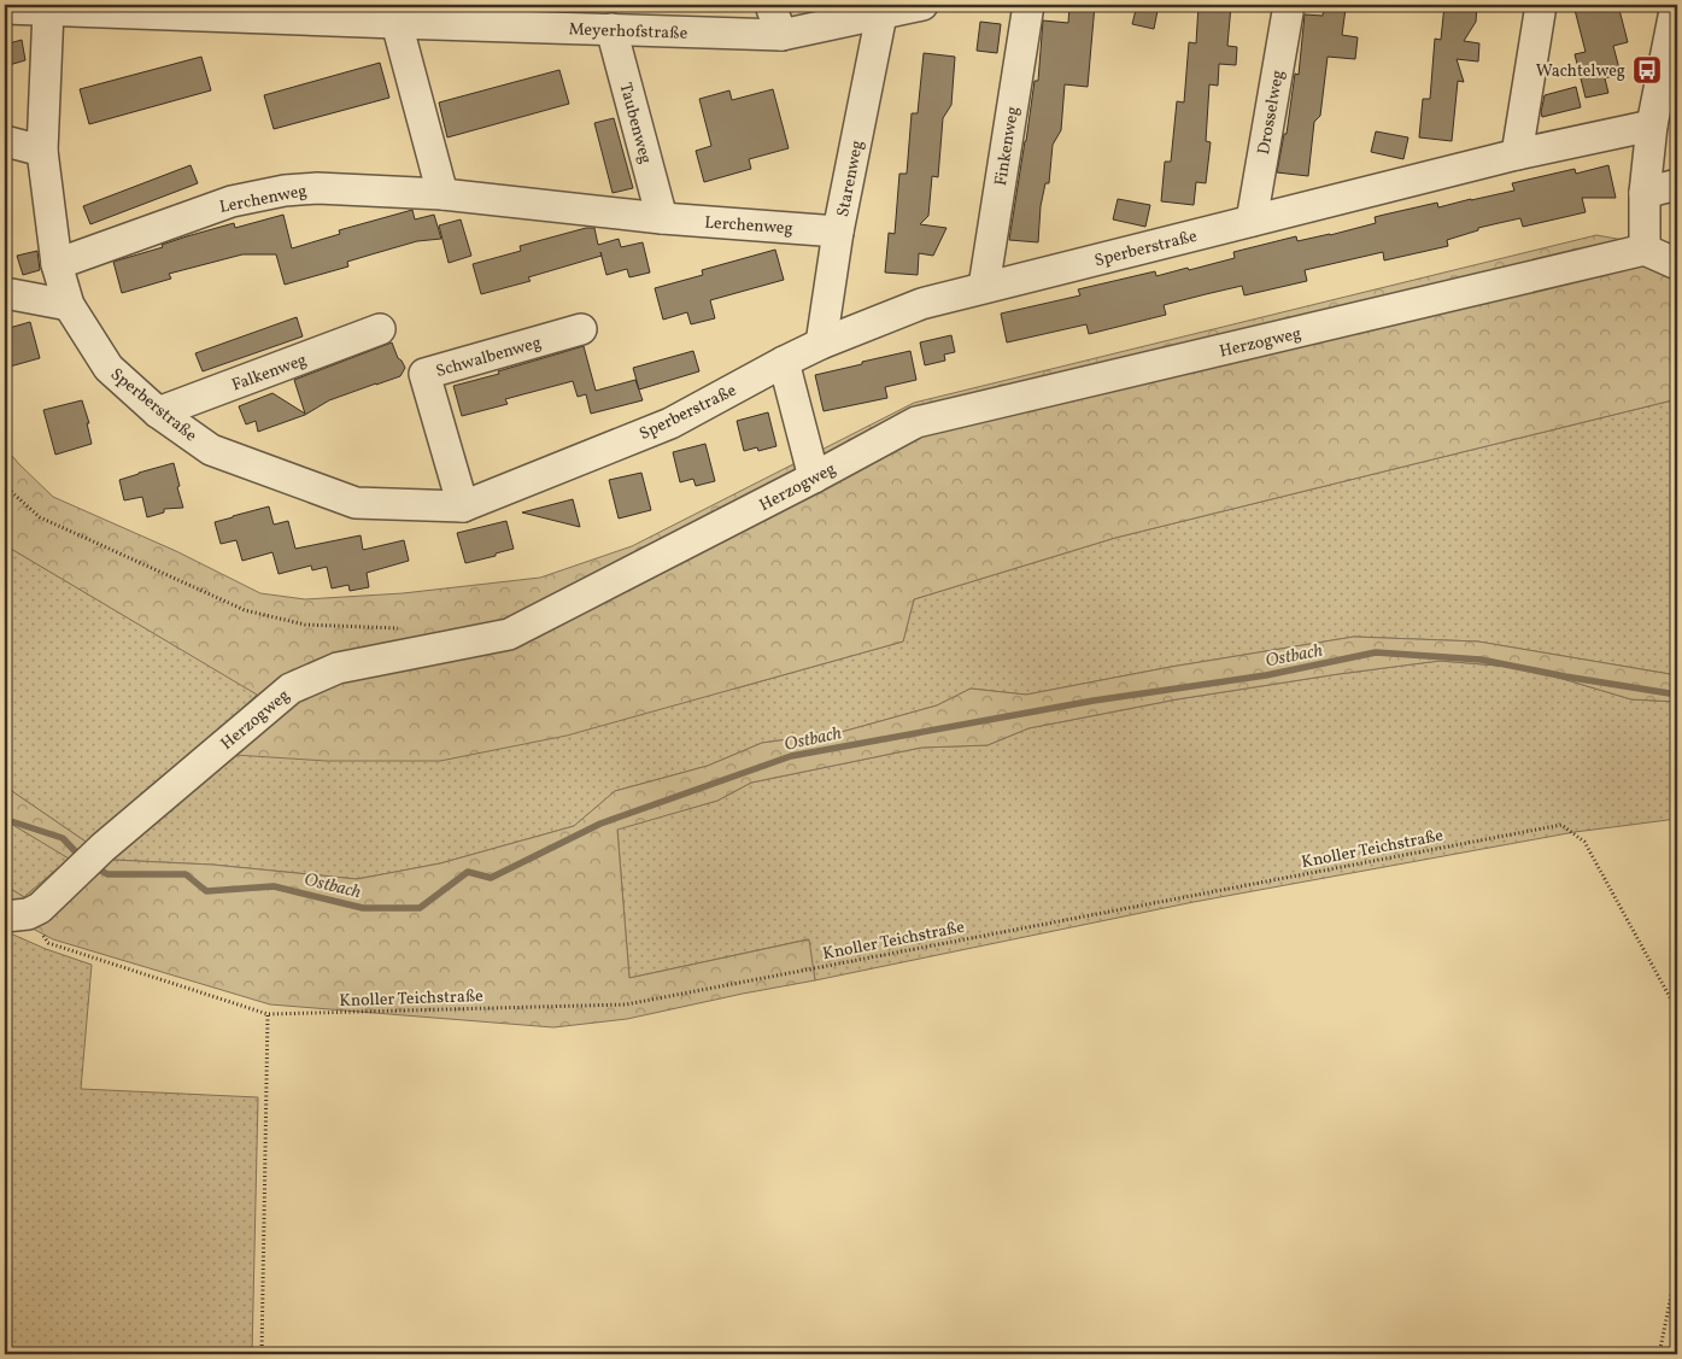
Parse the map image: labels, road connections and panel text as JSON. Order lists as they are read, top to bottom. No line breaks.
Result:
{"streets":{"street":["Meyerhofstraße","Drosselweg","Taubenweg","Finkenweg","Starenweg","Lerchenweg","Sperberstraße","Herzogweg","Schwalbenweg","Falkenweg"],"path":["Knoller Teichstraße"]},"crossings":[["Meyerhofstraße","Taubenweg"],["Meyerhofstraße","Starenweg"],["Meyerhofstraße","Sperberstraße"],["Drosselweg","Sperberstraße"],["Taubenweg","Lerchenweg"],["Finkenweg","Sperberstraße"],["Starenweg","Lerchenweg"],["Starenweg","Sperberstraße"],["Lerchenweg","Sperberstraße"],["Sperberstraße","Schwalbenweg"],["Sperberstraße","Falkenweg"],["Herzogweg","Knoller Teichstraße"]],"water":["Ostbach"],"places":{"bus stop":["Wachtelweg"]}}
